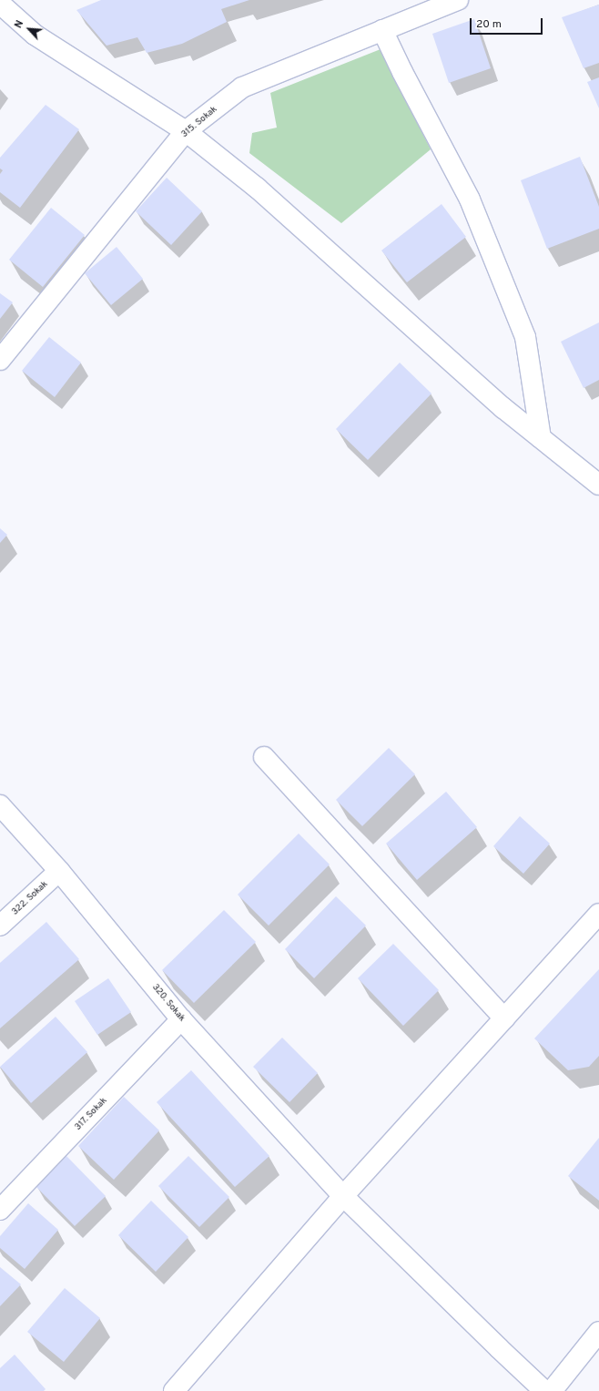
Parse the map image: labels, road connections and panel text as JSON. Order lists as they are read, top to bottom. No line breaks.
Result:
{"streets":{"street":["315. Sokak","322. Sokak","320. Sokak","317. Sokak"]},"crossings":[["322. Sokak","320. Sokak"],["320. Sokak","317. Sokak"]],"scale_bar":"20 m","north":"top left"}
